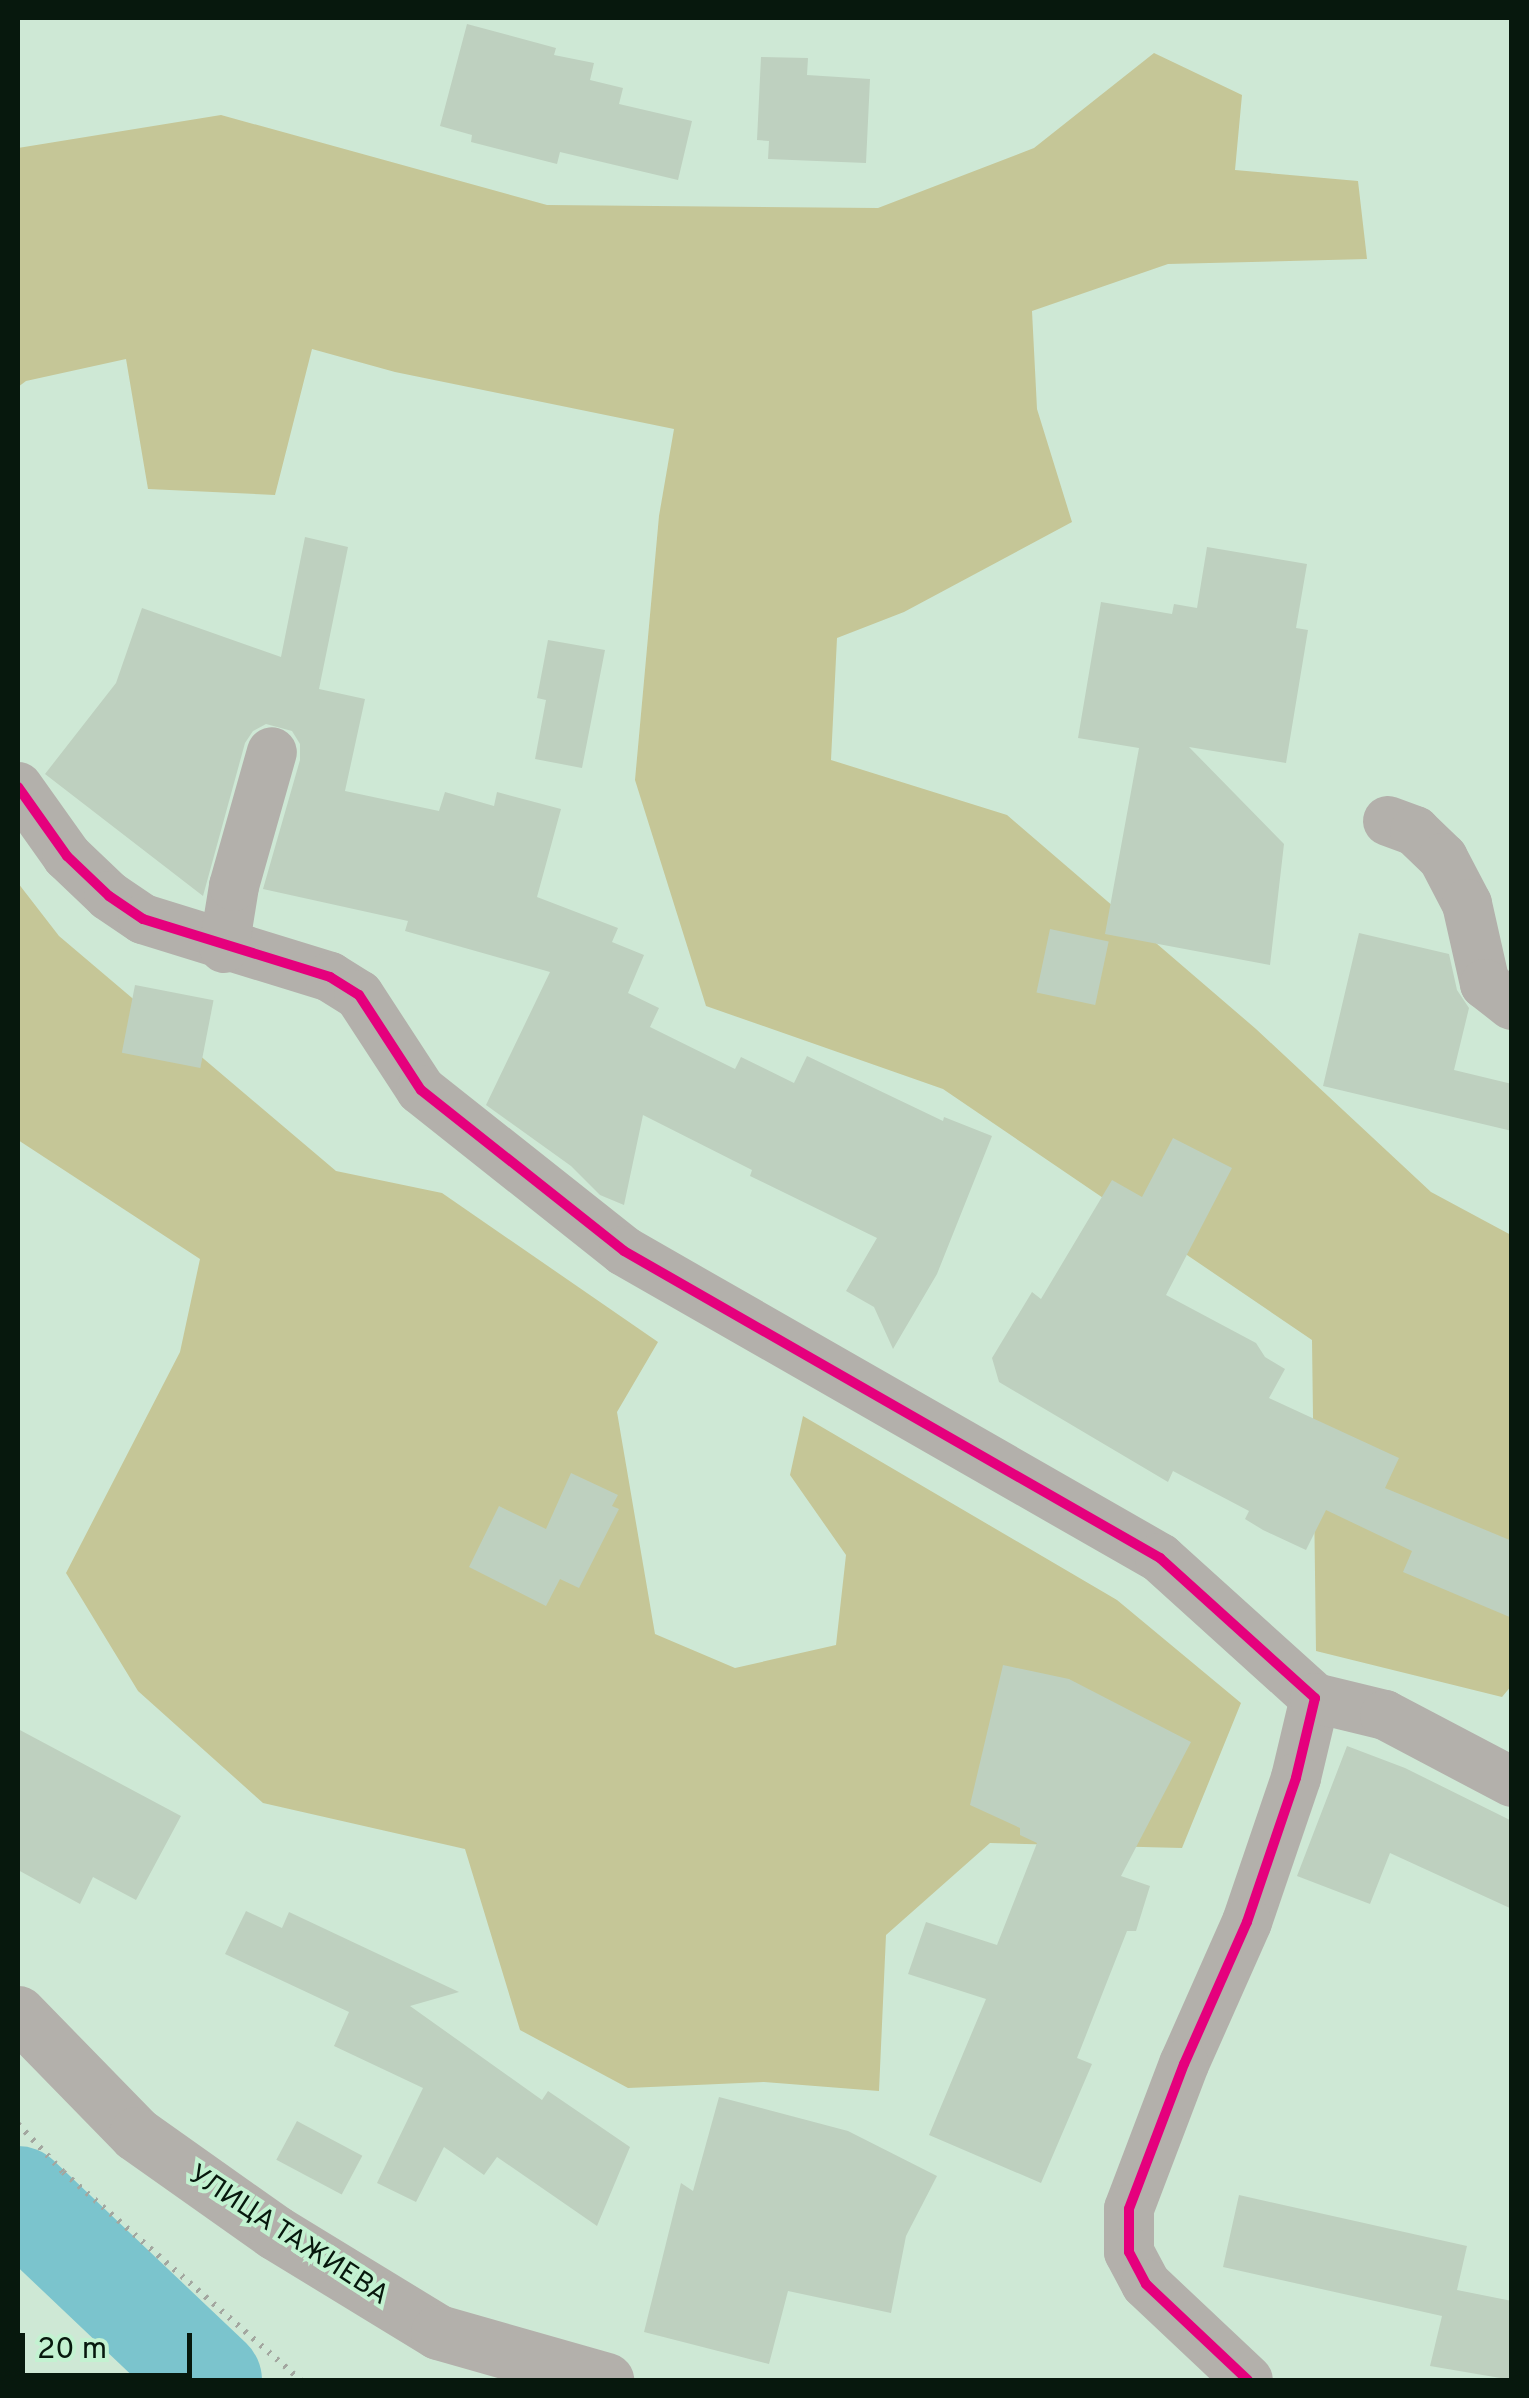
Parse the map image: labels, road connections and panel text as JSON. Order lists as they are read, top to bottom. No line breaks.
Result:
{"streets":{"street":["УЛИЦА ТАЖИЕВА"]},"scale_bar":"20 m"}
